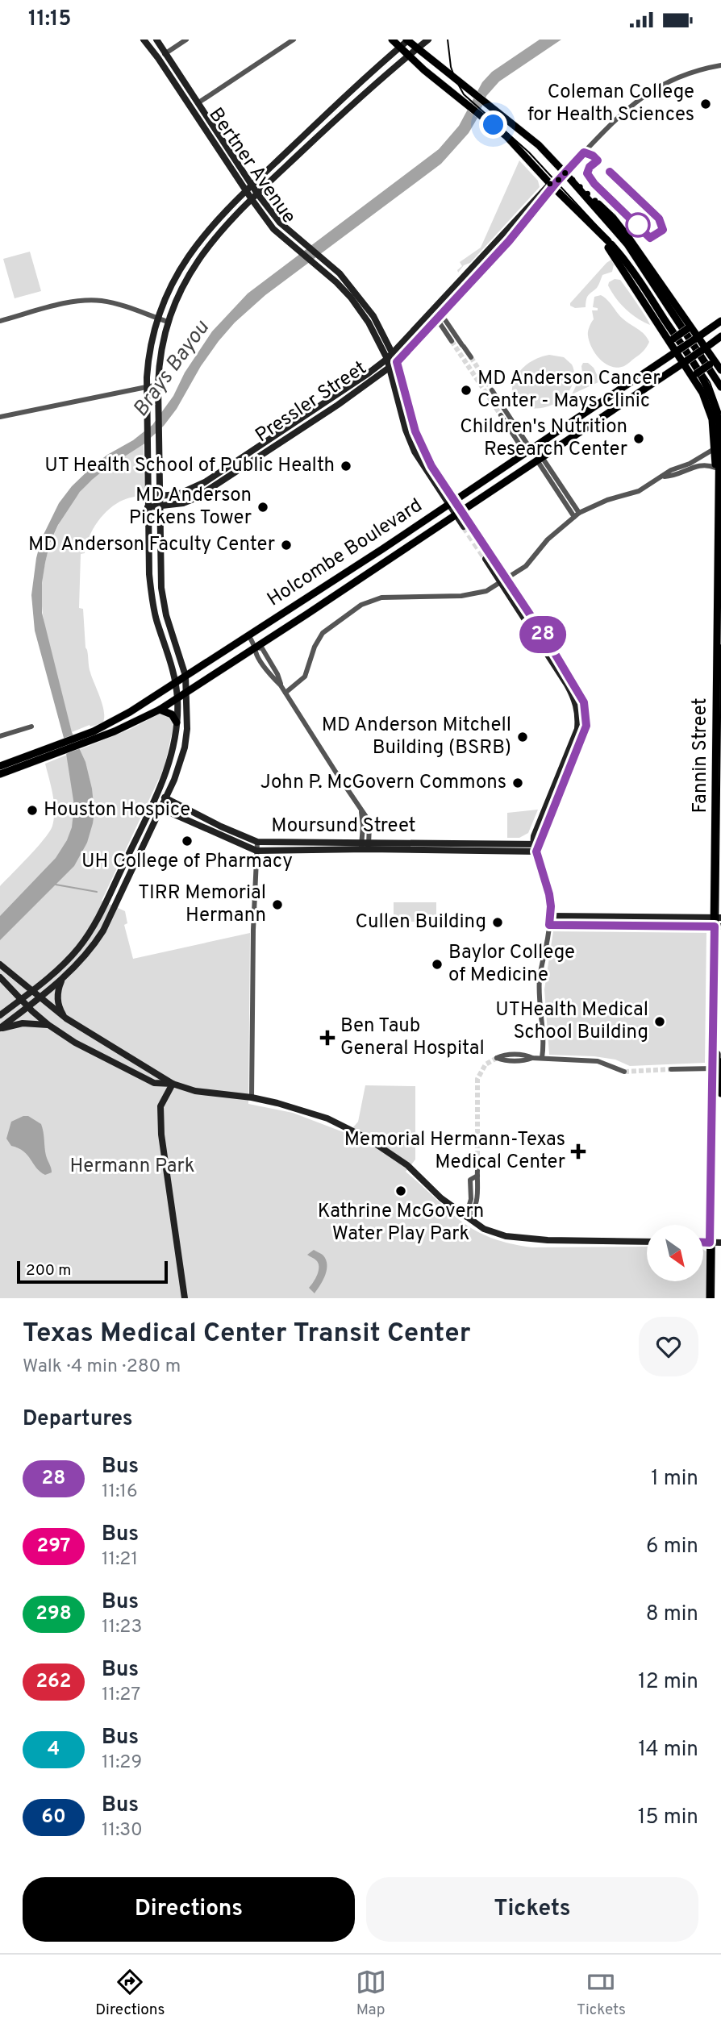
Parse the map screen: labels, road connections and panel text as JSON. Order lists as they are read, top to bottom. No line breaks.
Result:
{"streets":{"main road":["Holcombe Boulevard","Fannin Street"],"street":["Bertner Avenue","Pressler Street","Moursund Street"]},"crossings":[["Bertner Avenue","Pressler Street"],["Bertner Avenue","Holcombe Boulevard"],["Pressler Street","Fannin Street"]],"water":["Brays Bayou"],"parks":["Hermann Park"],"places":{"other":["Coleman College for Health Sciences","MD Anderson Cancer Center - Mays Clinic","Children's Nutrition Research Center","UT Health School of Public Health","MD Anderson Pickens Tower","MD Anderson Faculty Center","MD Anderson Mitchell Building (BSRB)","John P. McGovern Commons","Houston Hospice","UH College of Pharmacy","TIRR Memorial Hermann","Cullen Building","Baylor College of Medicine","UTHealth Medical School Building","Kathrine McGovern Water Play Park"],"health":["Ben Taub General Hospital","Memorial Hermann-Texas Medical Center"]},"lines":["bus line 28"],"scale_bar":"200 m","north":"bottom right","page":{"status":"11:15","on_map":"28","scale":"200 m","heading":[["Texas Medical Center Transit Center","Walk · 4 min · 280 m"],"Departures"],"list":[{"mark":"28","name":"Bus","note":"11:16","value":"1 min"},{"mark":"297","name":"Bus","note":"11:21","value":"6 min"},{"mark":"298","name":"Bus","note":"11:23","value":"8 min"},{"mark":"262","name":"Bus","note":"11:27","value":"12 min"},{"mark":"4","name":"Bus","note":"11:29","value":"14 min"},{"mark":"60","name":"Bus","note":"11:30","value":"15 min"}],"buttons":["Directions","Tickets"],"tabs":["Directions","Map","Tickets"]}}
